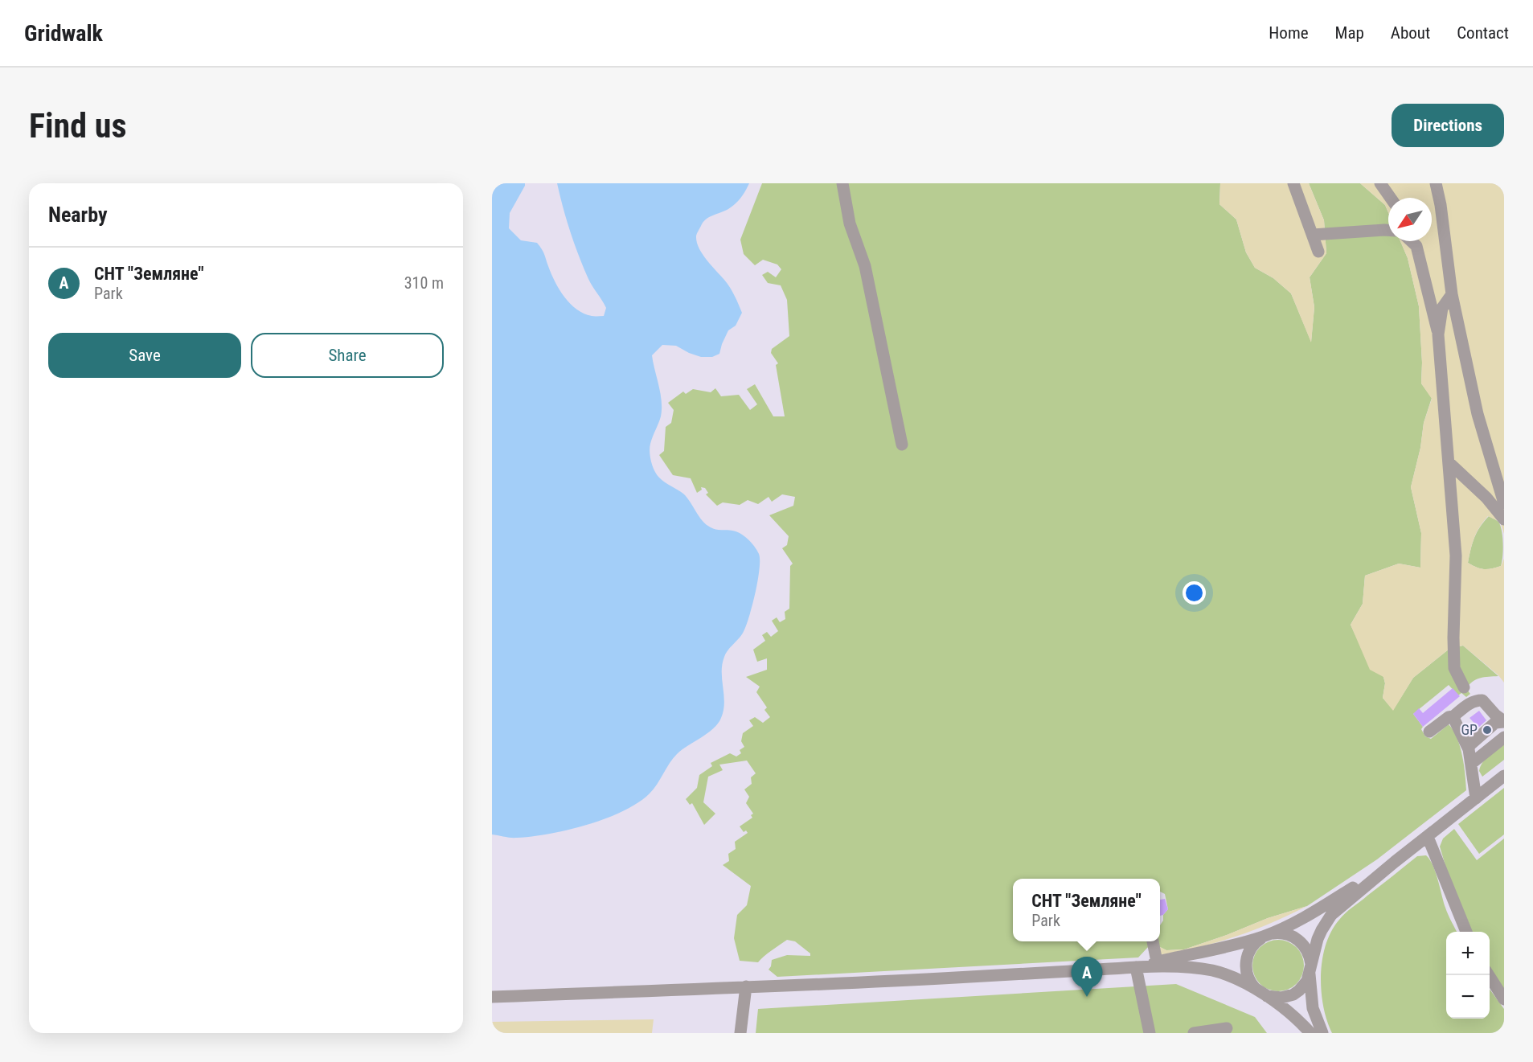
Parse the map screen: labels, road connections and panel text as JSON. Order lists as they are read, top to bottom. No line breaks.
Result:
{"places":["GP"],"north":"bottom left","page":{"header":"Gridwalk","nav":["Home","Map","About","Contact"],"buttons":["Directions",["Save","Share"]],"title":"Find us","heading":"Nearby","list":[{"mark":"A","name":"СНТ \"Земляне\"","note":"Park","value":"310 m"}],"popup":["СНТ \"Земляне\"","Park"],"map_buttons":["+","−"],"pins":"A"}}
